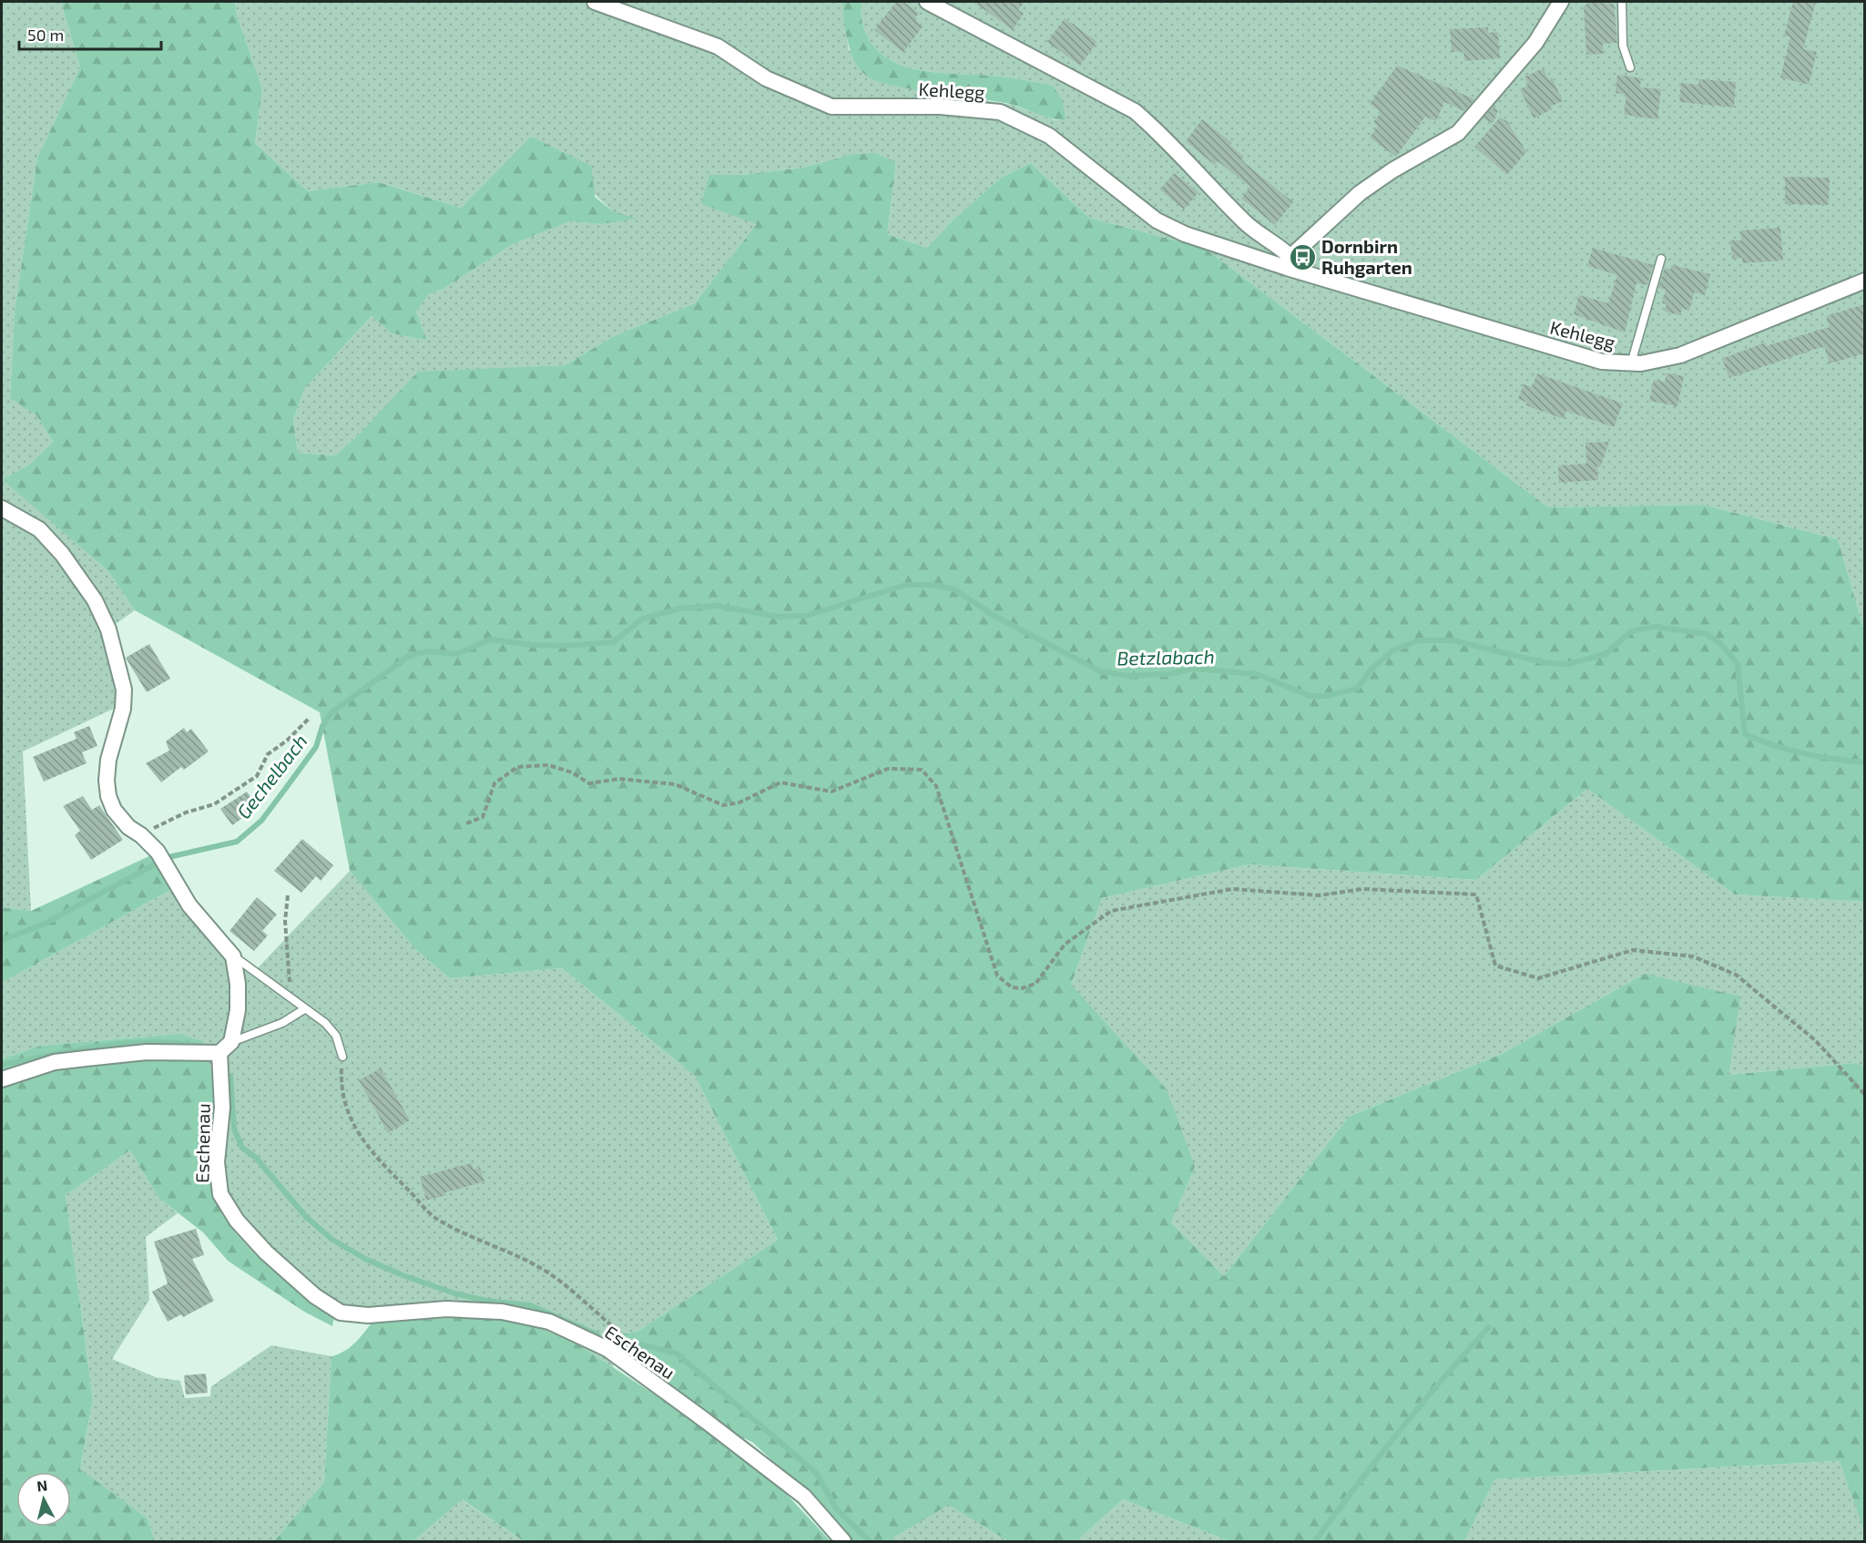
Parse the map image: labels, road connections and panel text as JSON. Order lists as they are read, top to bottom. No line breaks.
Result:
{"streets":{"street":["Kehlegg","Eschenau"]},"water":["Betzlabach","Gechelbach"],"places":{"bus stop":["Dornbirn Ruhgarten"]},"scale_bar":"50 m","north":"top"}
